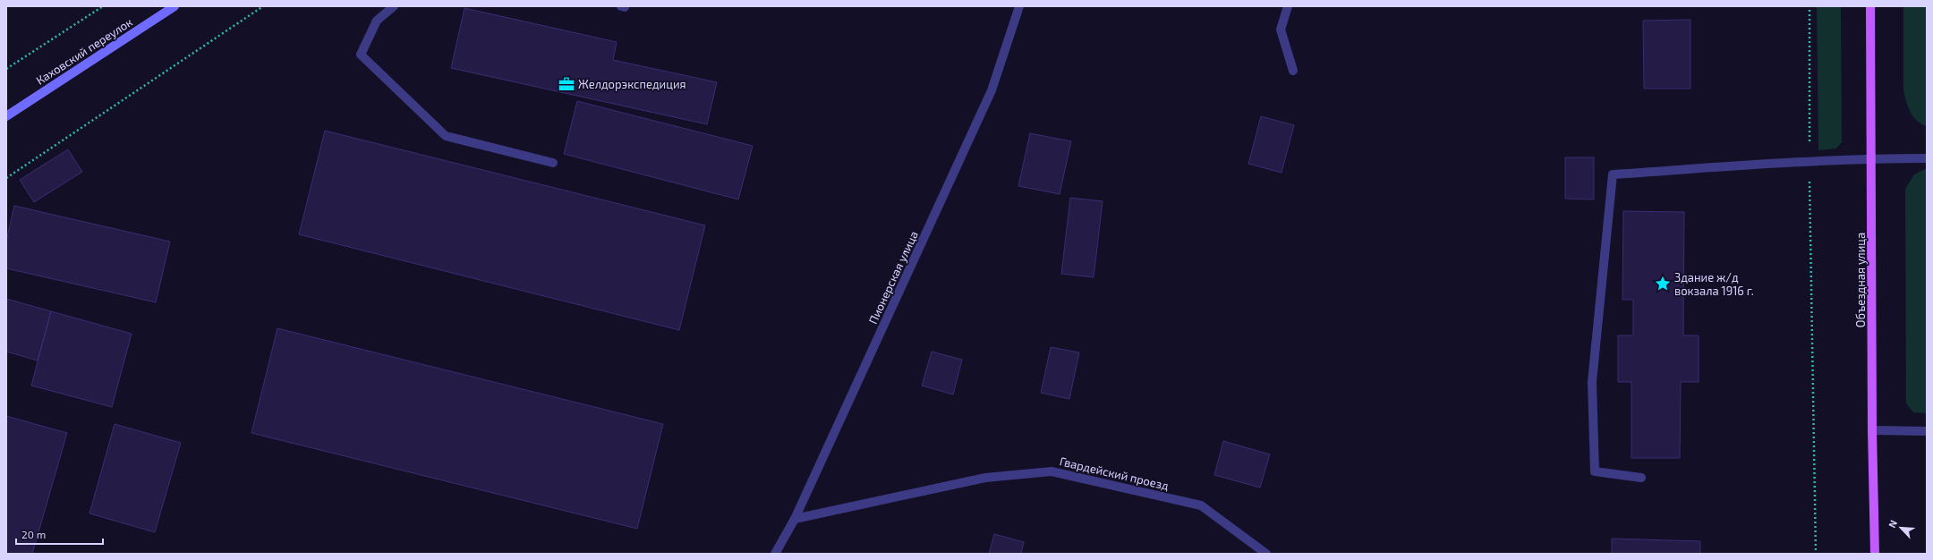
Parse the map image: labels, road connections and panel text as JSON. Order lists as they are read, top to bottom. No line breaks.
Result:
{"streets":{"main road":["Каховский переулок","Объездная улица"],"street":["Пионерская улица","Гвардейский проезд"]},"crossings":[["Пионерская улица","Гвардейский проезд"]],"places":{"office":["Желдорэкспедиция"],"place":["Здание ж/д вокзала 1916 г."]},"scale_bar":"20 m","north":"top left"}
